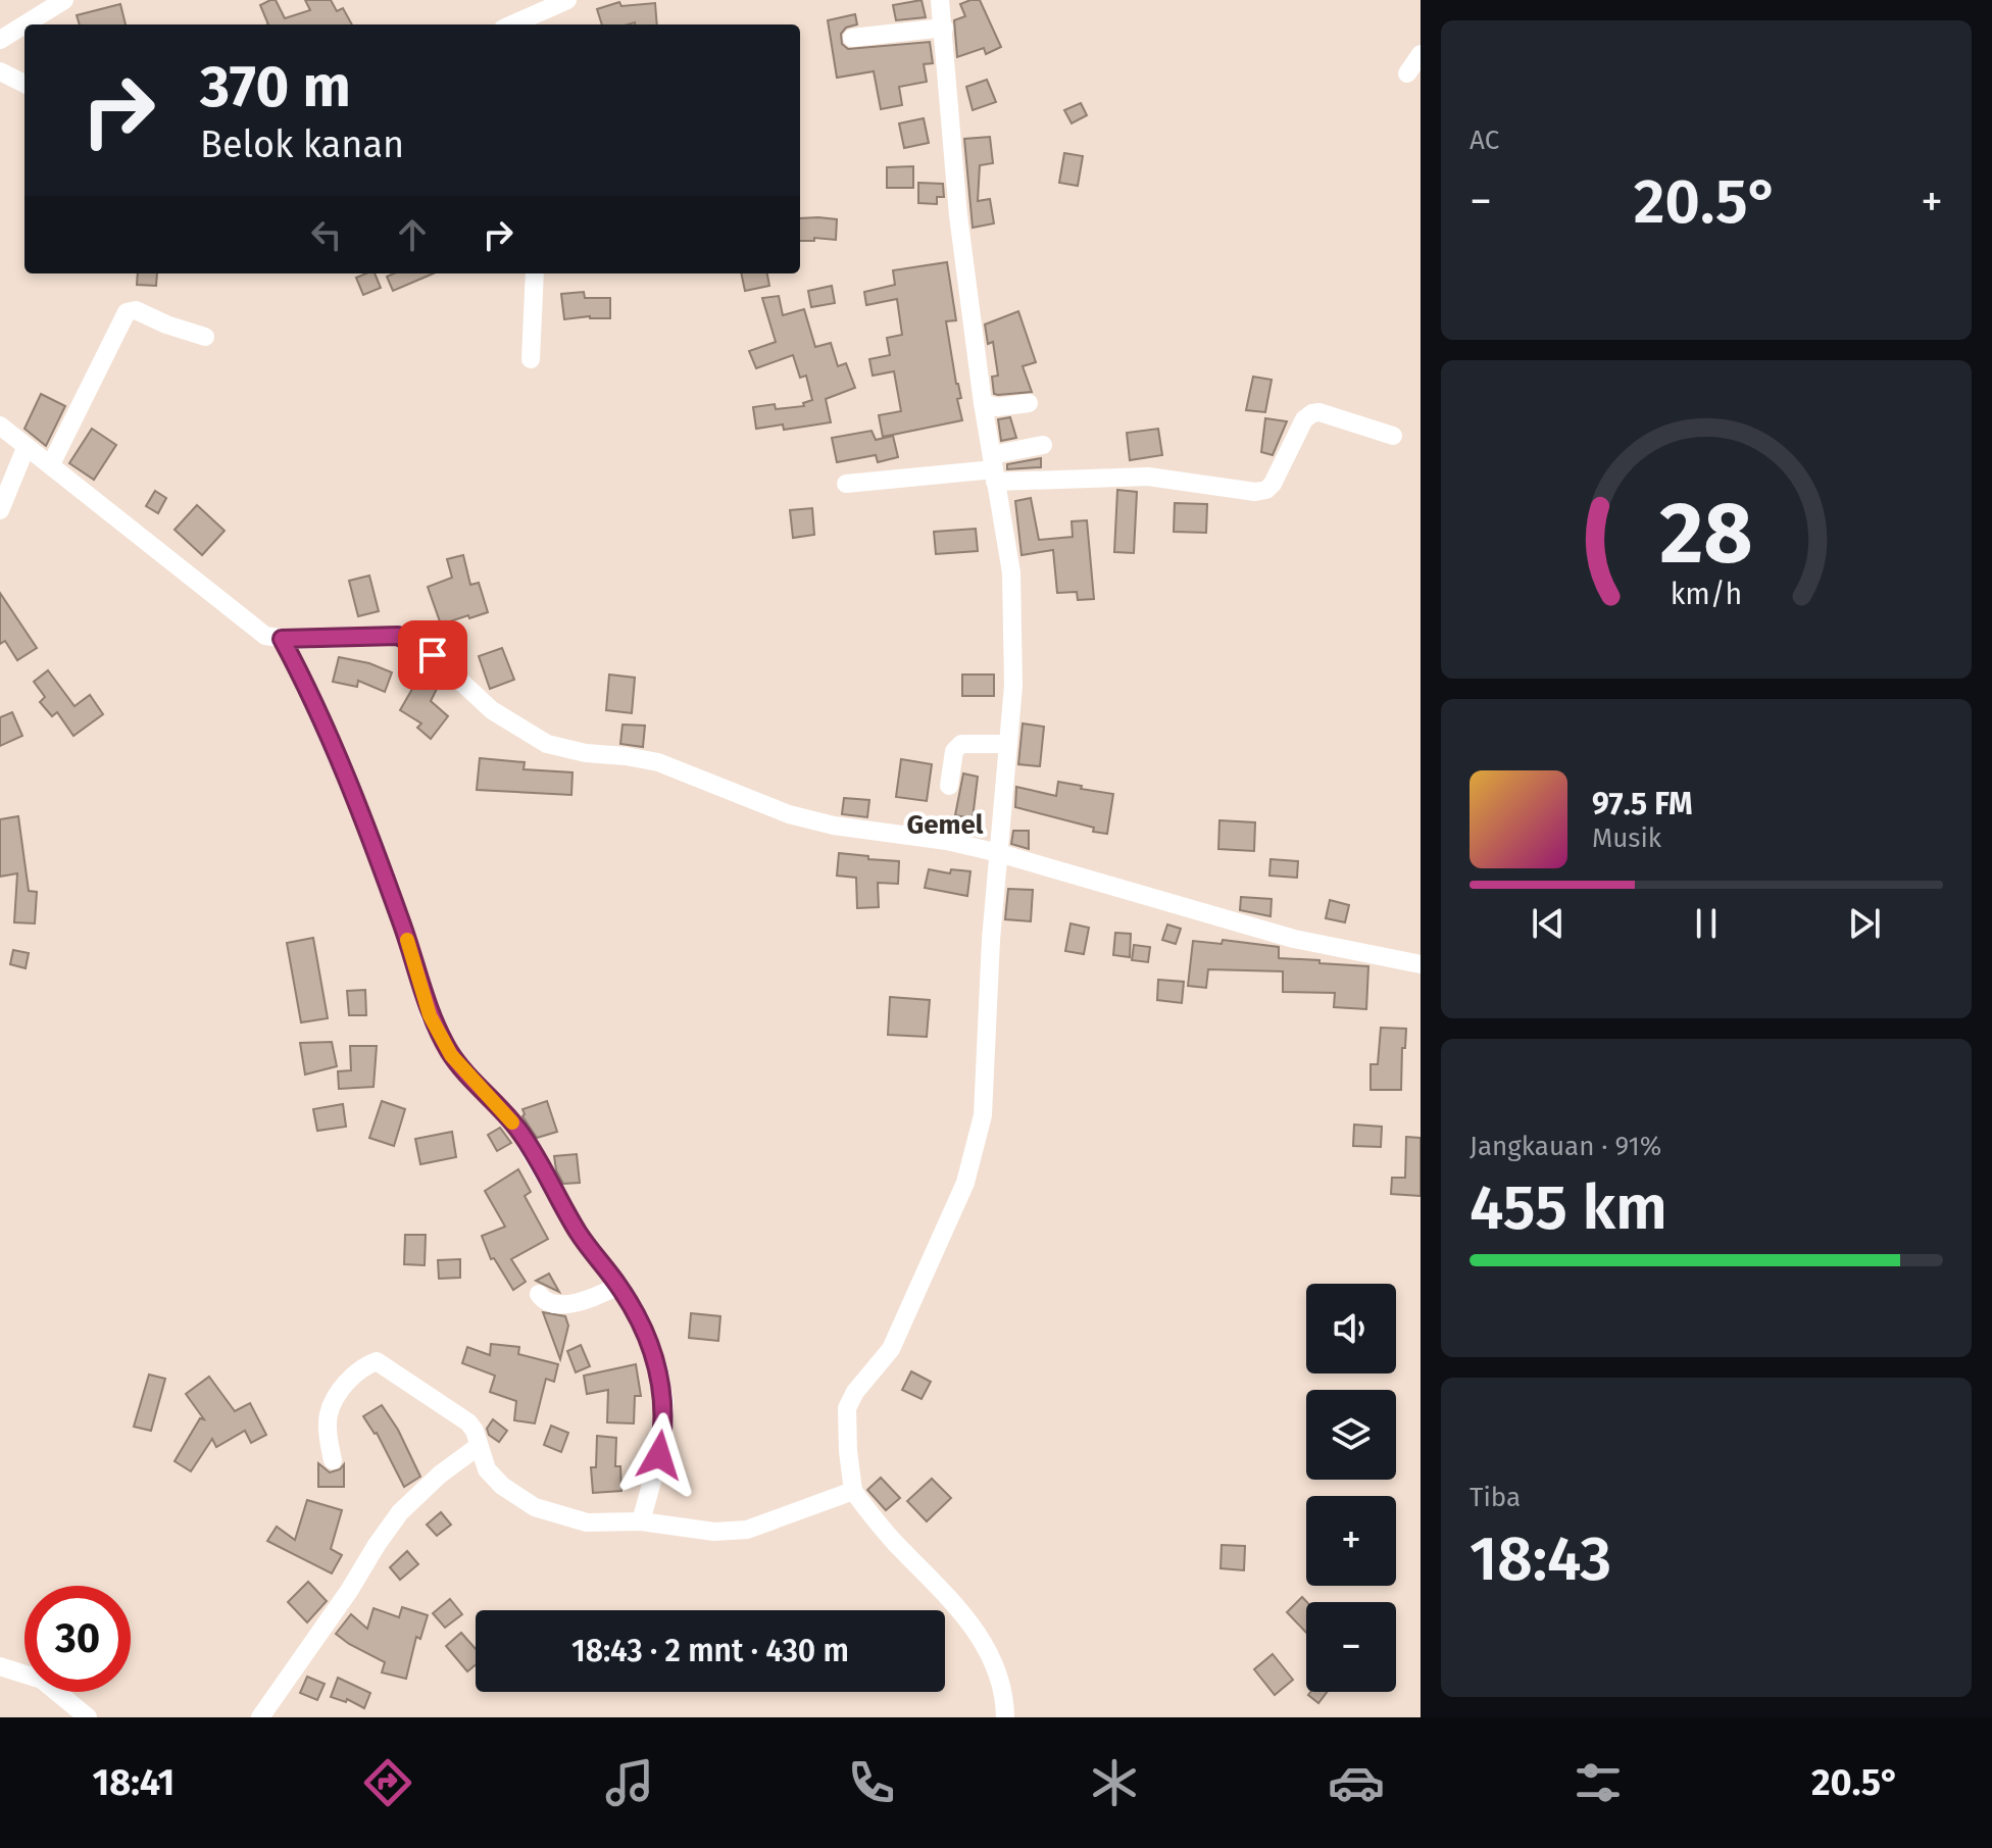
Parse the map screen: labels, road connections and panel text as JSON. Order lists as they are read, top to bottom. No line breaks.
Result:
{"districts":["Gemel"],"page":{"tile":["AC",["Jangkauan · 91%","455 km"],["Tiba","18:43"]],"turn":["370 m","Belok kanan"],"heat":["−","20.5°","+"],"song":["97.5 FM","Musik"],"map_buttons":["+","−"],"limit":"30","trip":"18:43 · 2 mnt · 430 m","tabs":["18:41","20.5°"],"gauge":["28","km/h"]}}
